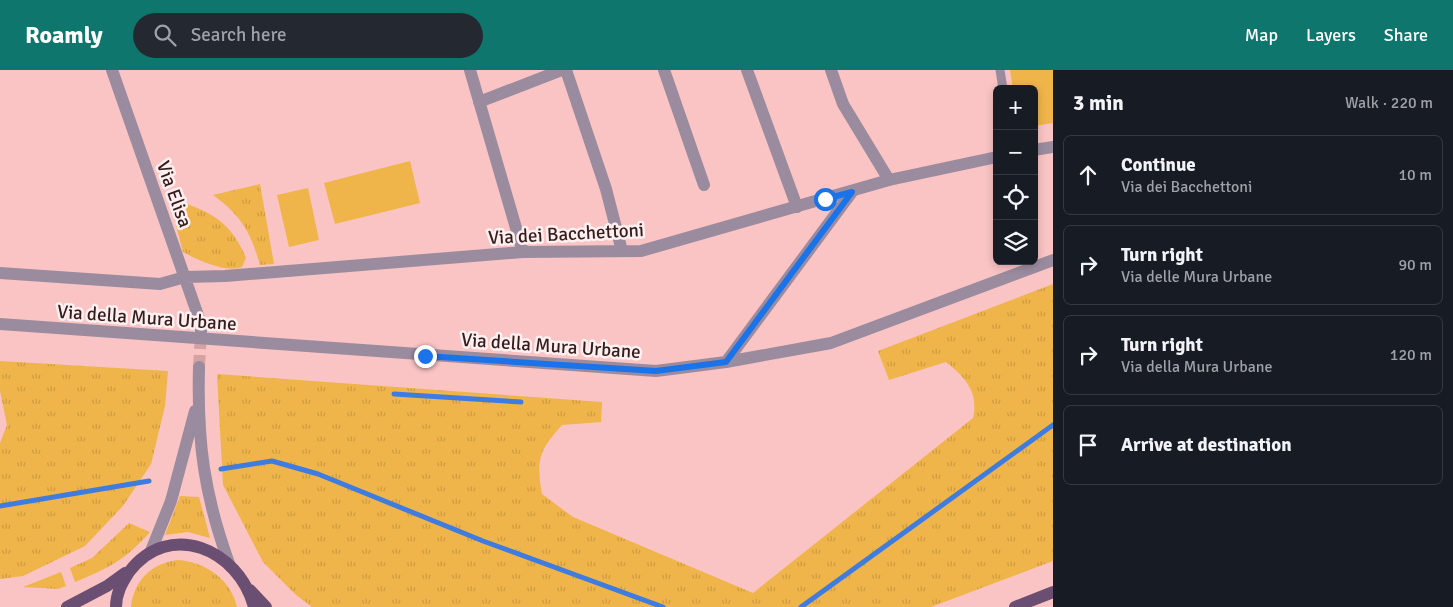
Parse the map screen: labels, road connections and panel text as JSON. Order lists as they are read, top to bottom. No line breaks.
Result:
{"streets":{"street":["Via Elisa","Via dei Bacchettoni","Via della Mura Urbane"]},"crossings":[["Via Elisa","Via dei Bacchettoni"]],"page":{"header":"Roamly","search":"Search here","nav":["Map","Layers","Share"],"heading":["3 min","Walk · 220 m"],"map_buttons":["+","−"],"list":[["Continue","Via dei Bacchettoni","10 m"],["Turn right","Via delle Mura Urbane","90 m"],["Turn right","Via della Mura Urbane","120 m"],"Arrive at destination"]}}
